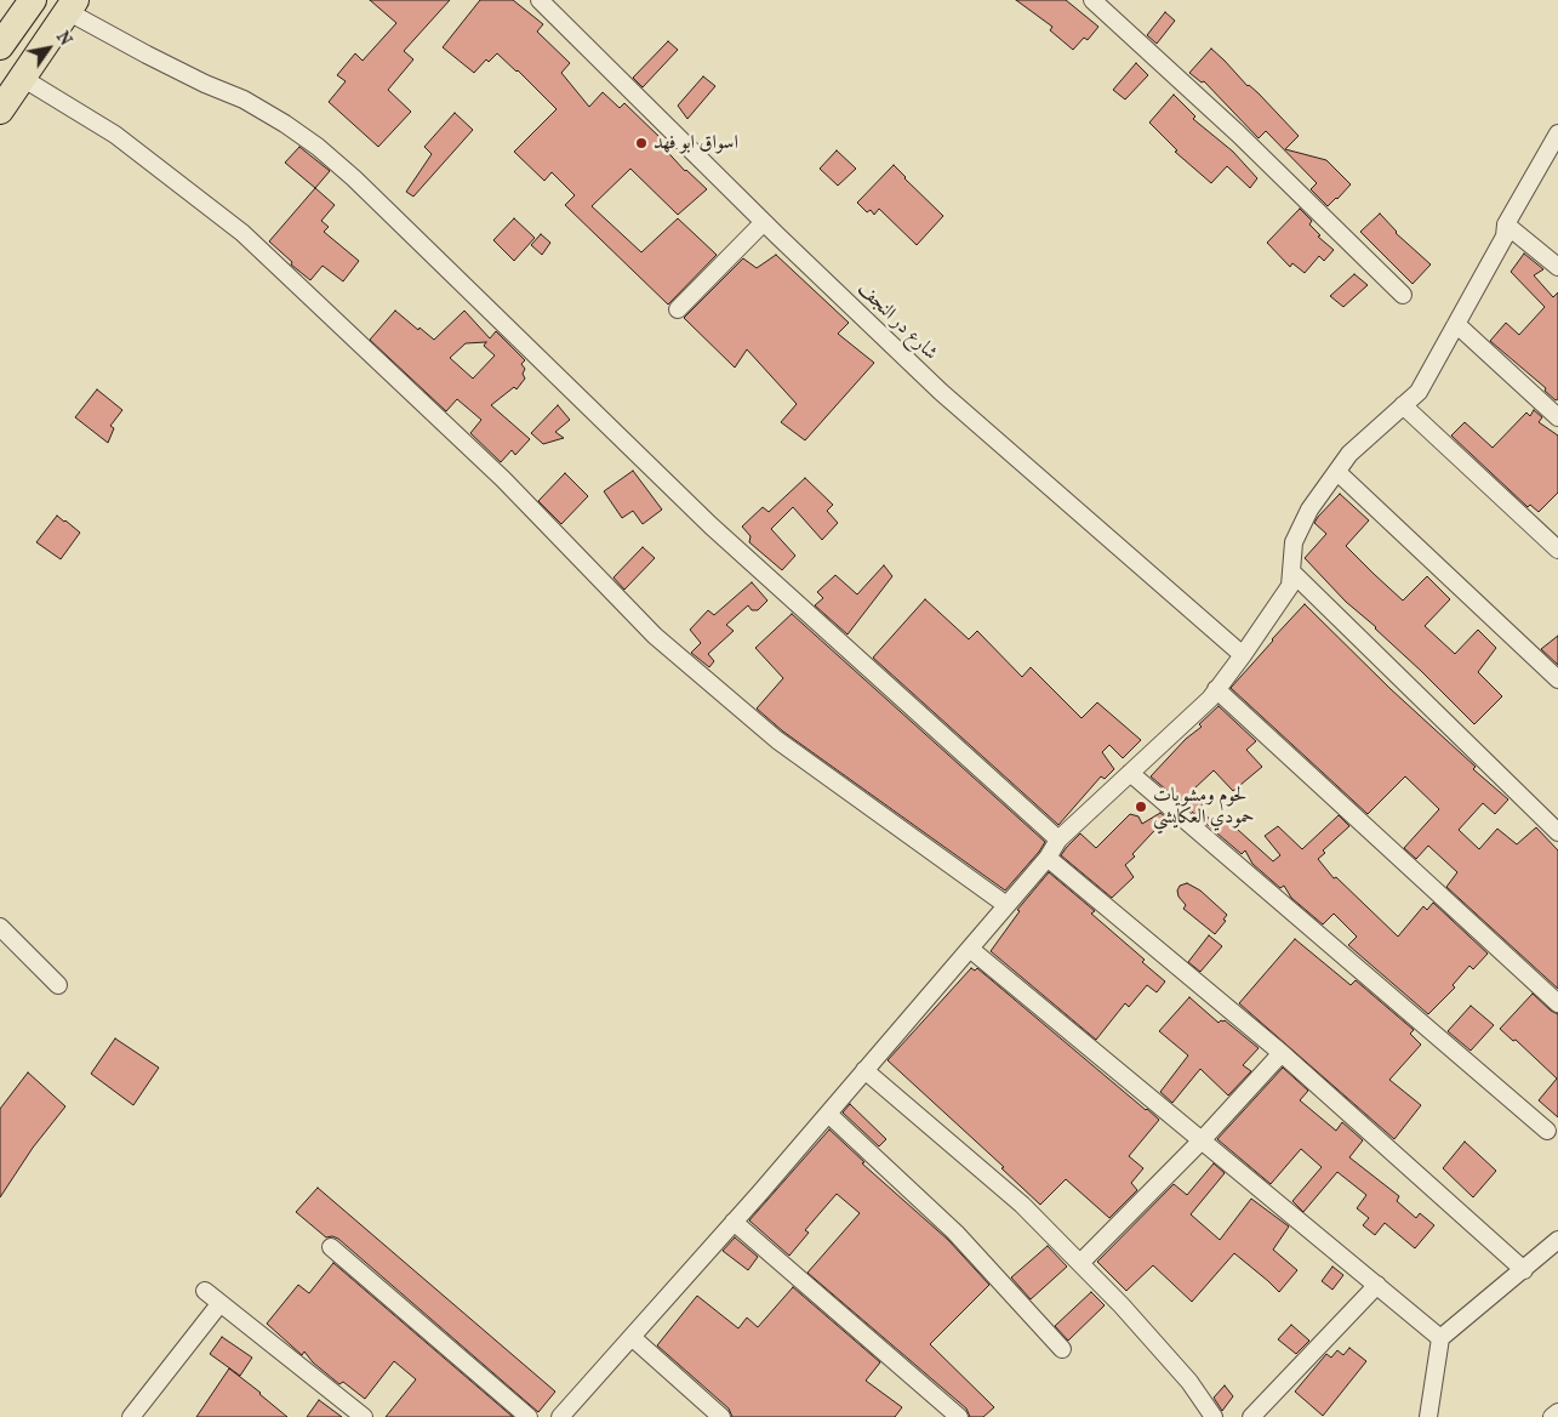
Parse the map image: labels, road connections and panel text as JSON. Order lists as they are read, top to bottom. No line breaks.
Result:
{"streets":{"street":["شارع در النجف"]},"places":["اسواق ابو فهد","لحوم ومشويات حمودي العكايشي"],"north":"top right"}
